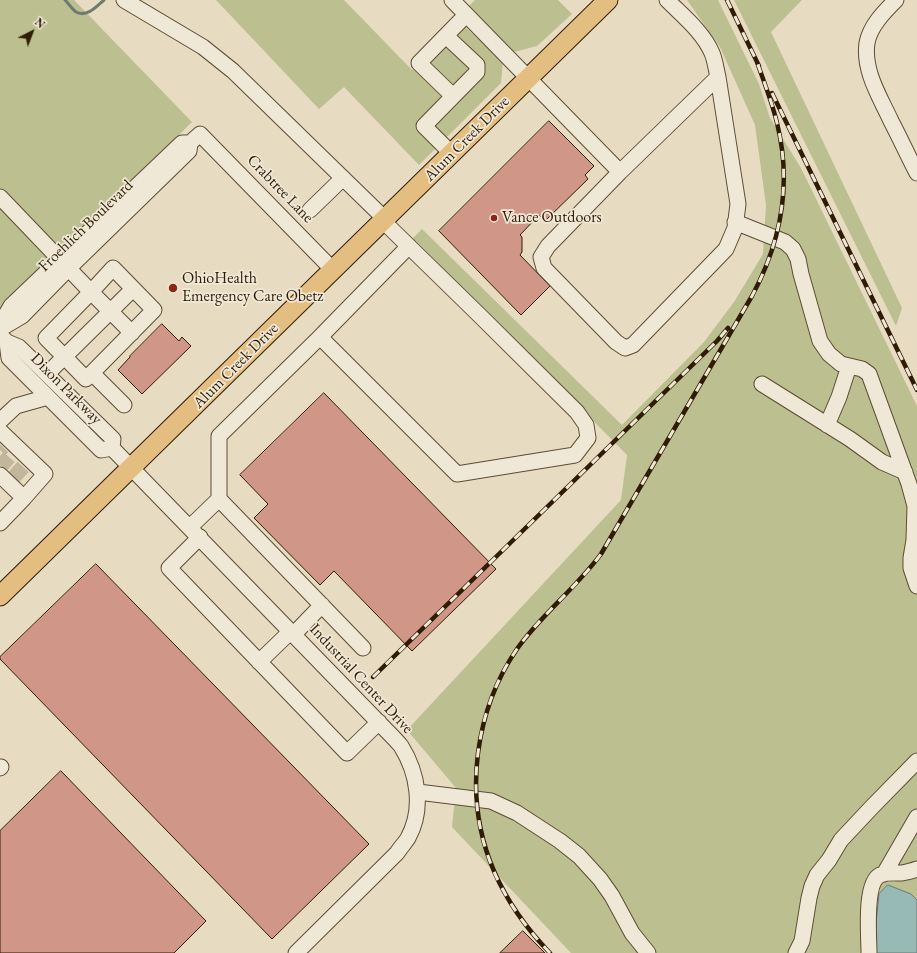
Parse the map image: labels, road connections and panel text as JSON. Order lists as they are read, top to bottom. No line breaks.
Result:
{"streets":{"main road":["Alum Creek Drive"],"street":["Crabtree Lane","Froehlich Boulevard","Dixon Parkway","Industrial Center Drive"]},"crossings":[["Alum Creek Drive","Crabtree Lane"],["Alum Creek Drive","Dixon Parkway"],["Alum Creek Drive","Industrial Center Drive"],["Crabtree Lane","Froehlich Boulevard"],["Froehlich Boulevard","Dixon Parkway"],["Dixon Parkway","Industrial Center Drive"]],"places":["Vance Outdoors","OhioHealth Emergency Care Obetz"],"north":"top right"}
